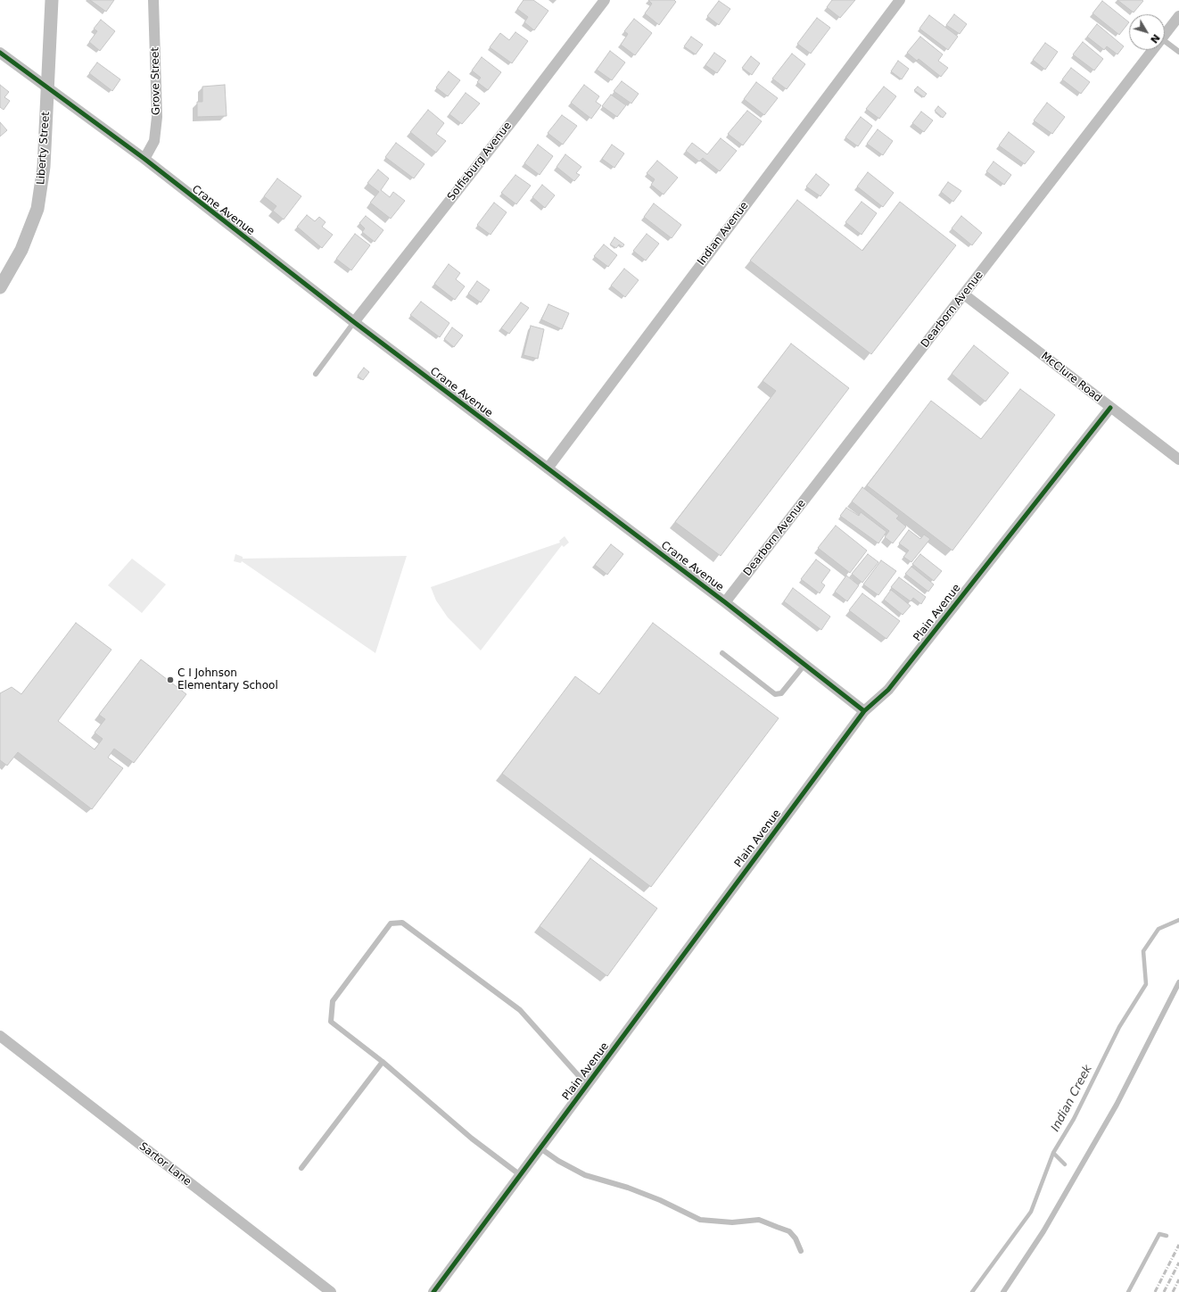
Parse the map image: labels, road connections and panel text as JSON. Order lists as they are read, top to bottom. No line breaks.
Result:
{"streets":{"street":["Grove Street","Liberty Street","Solfisburg Avenue","Crane Avenue","Indian Avenue","Dearborn Avenue","McClure Road","Plain Avenue","Sartor Lane"]},"crossings":[["Grove Street","Crane Avenue"],["Liberty Street","Crane Avenue"],["Solfisburg Avenue","Crane Avenue"],["Crane Avenue","Indian Avenue"],["Crane Avenue","Dearborn Avenue"],["Crane Avenue","Plain Avenue"],["Dearborn Avenue","McClure Road"],["McClure Road","Plain Avenue"]],"water":["Indian Creek"],"places":["C I Johnson Elementary School"],"north":"bottom right"}
